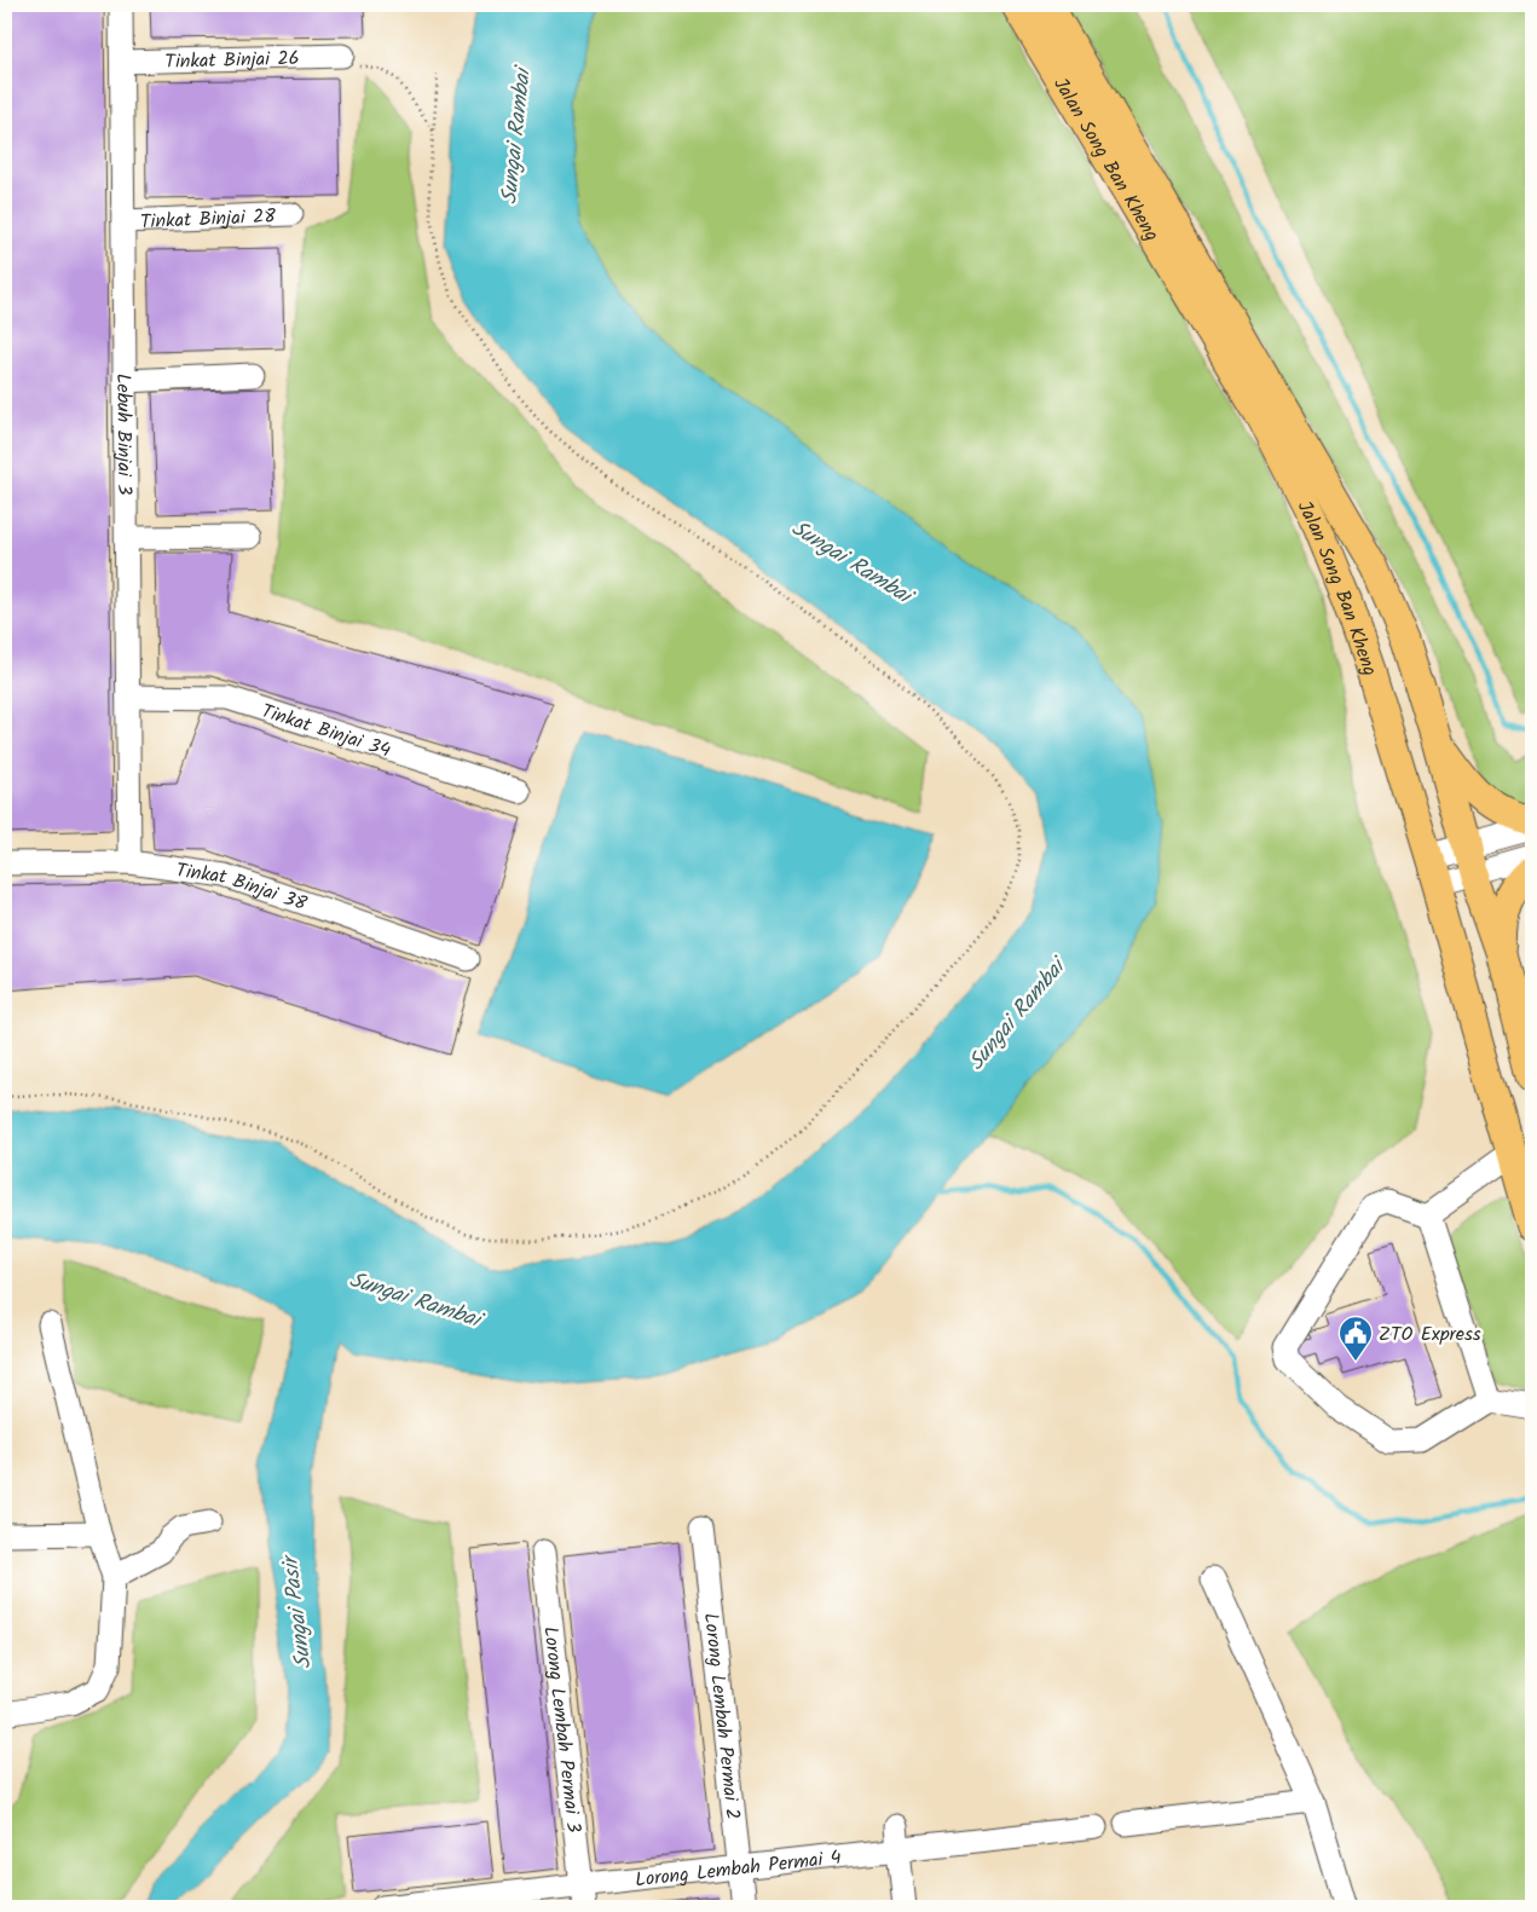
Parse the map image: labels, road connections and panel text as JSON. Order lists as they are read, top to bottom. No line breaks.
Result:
{"streets":{"main road":["Jalan Song Ban Kheng"],"street":["Tinkat Binjai 26","Tinkat Binjai 28","Lebuh Binjai 3","Tinkat Binjai 34","Tinkat Binjai 38","Lorong Lembah Permai 2","Lorong Lembah Permai 3","Lorong Lembah Permai 4"]},"crossings":[["Tinkat Binjai 26","Lebuh Binjai 3"],["Tinkat Binjai 28","Lebuh Binjai 3"],["Lebuh Binjai 3","Tinkat Binjai 34"],["Lebuh Binjai 3","Tinkat Binjai 38"],["Lorong Lembah Permai 2","Lorong Lembah Permai 4"],["Lorong Lembah Permai 3","Lorong Lembah Permai 4"]],"water":["Sungai Rambai","Sungai Pasir"],"places":{"public building":["ZTO Express"]}}
